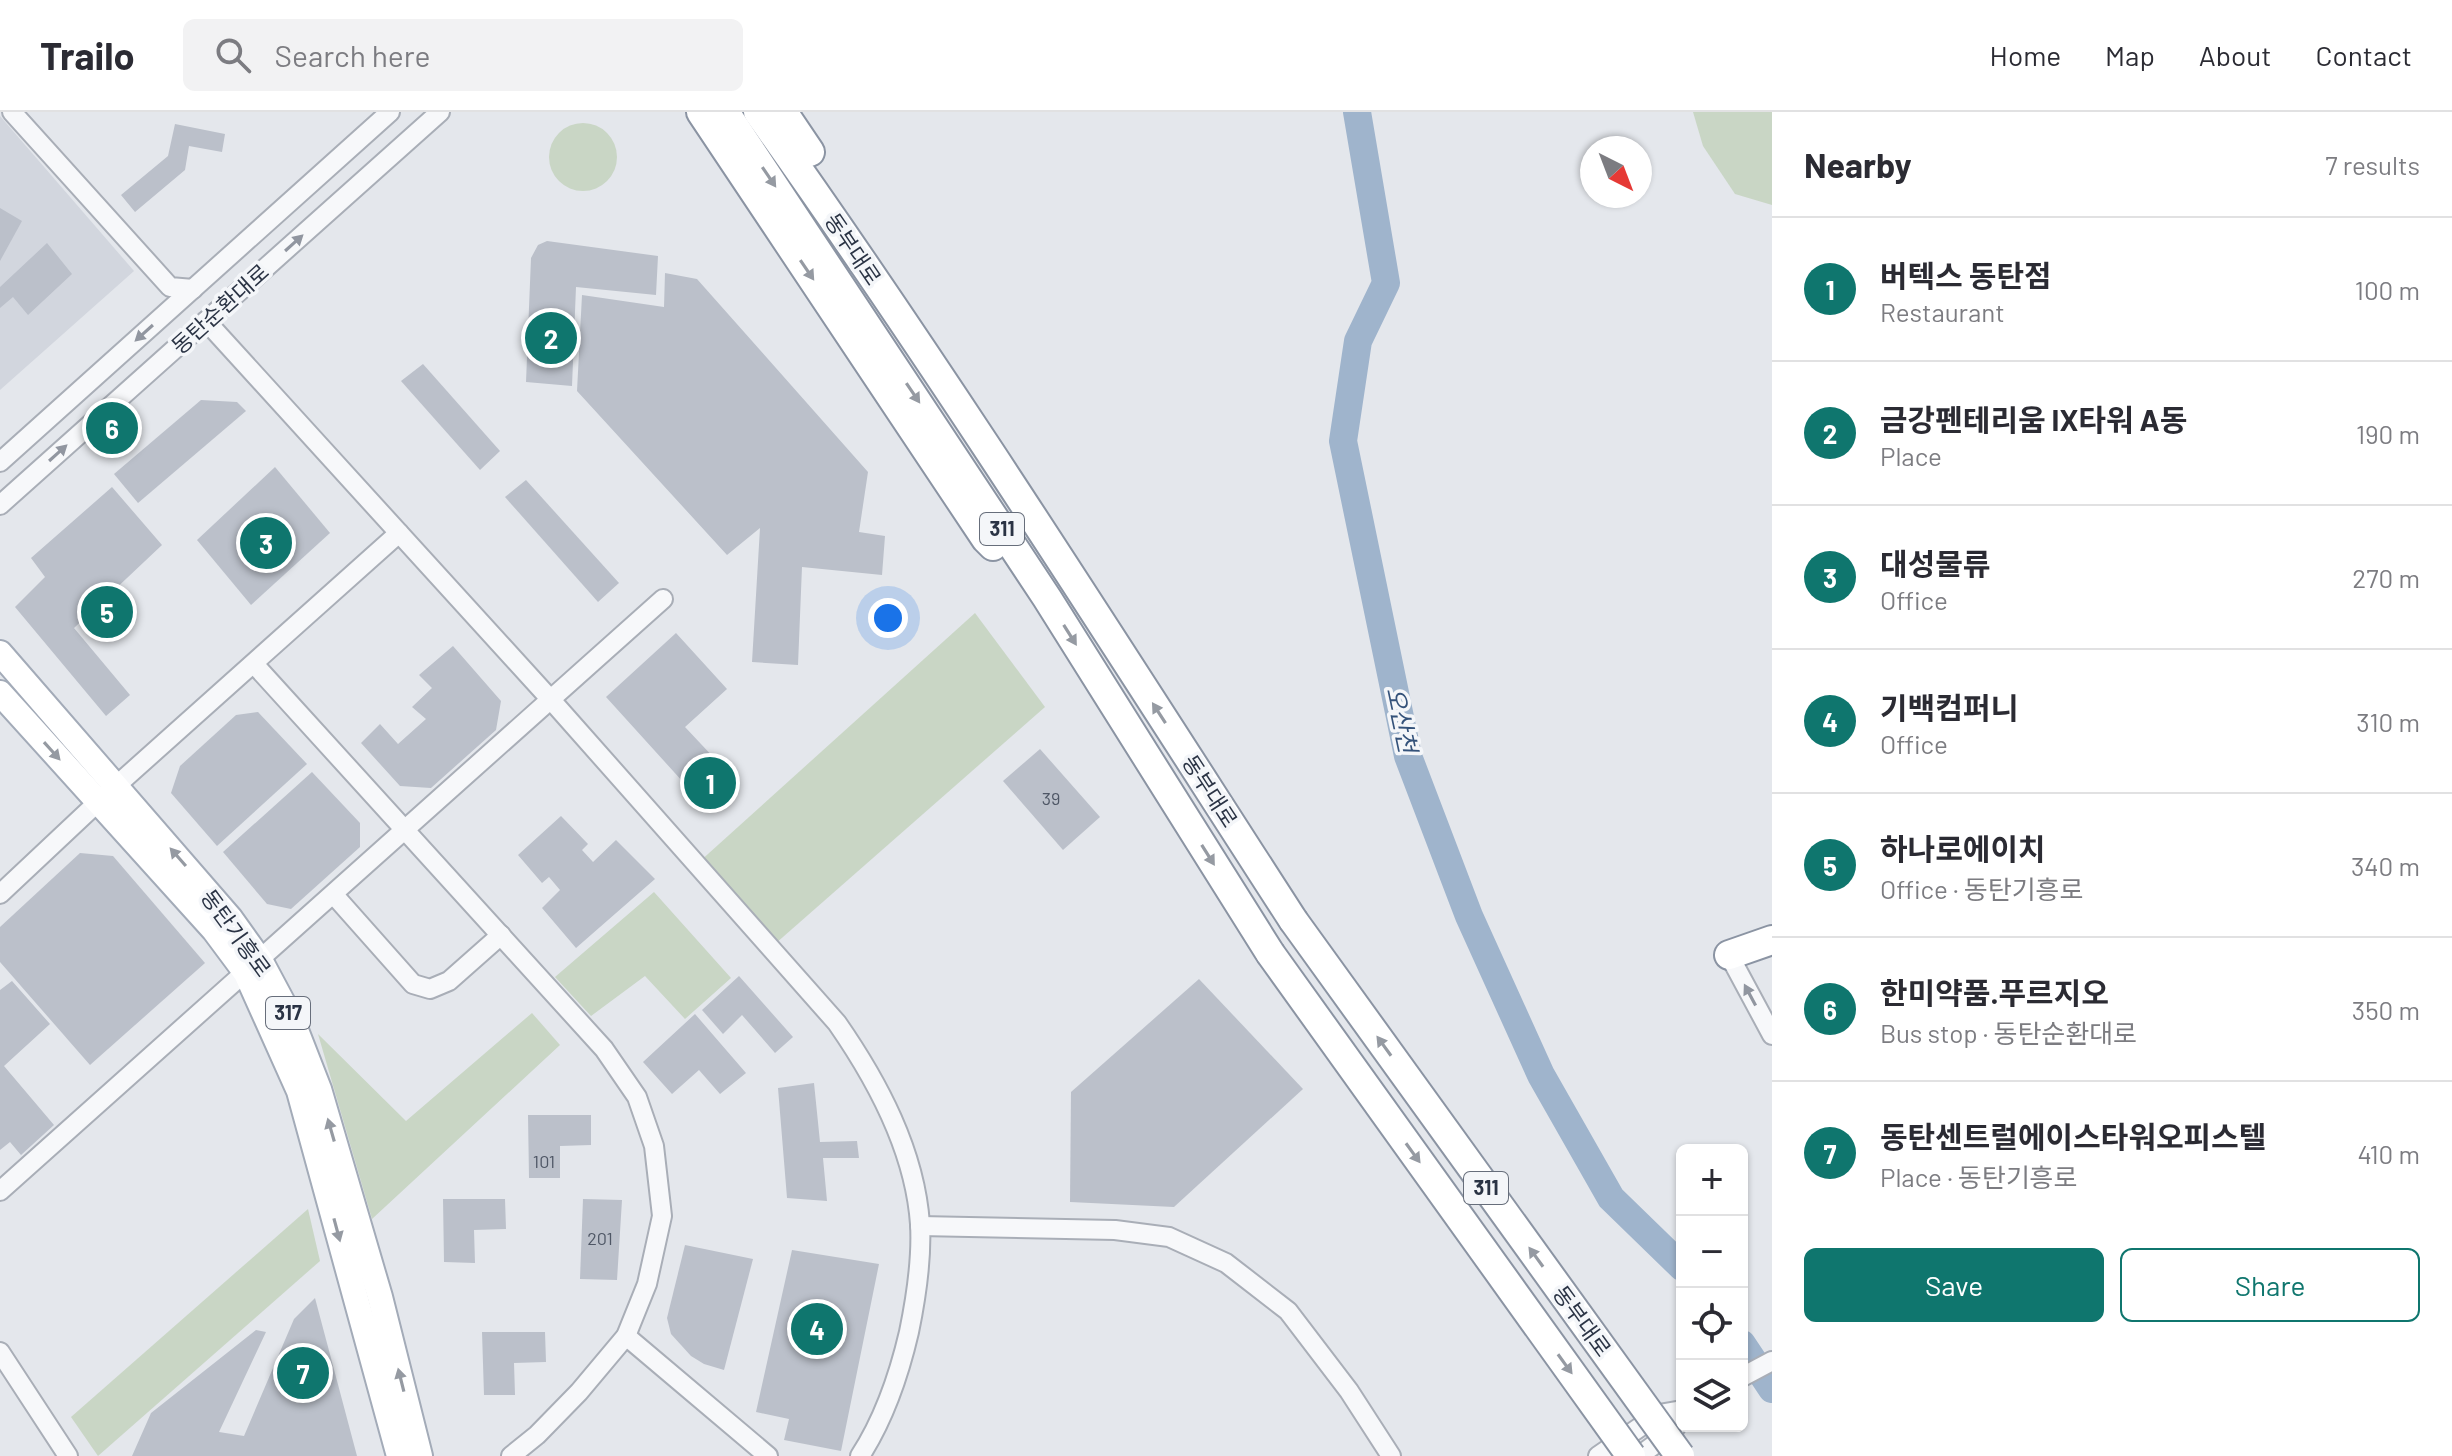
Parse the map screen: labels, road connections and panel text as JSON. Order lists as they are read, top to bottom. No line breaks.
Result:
{"streets":{"highway":["동부대로","311"],"main road":["동탄기흥로","317"],"street":["동탄순환대로"]},"water":["오산천"],"house_numbers":["39","101","201"],"north":"bottom right","page":{"header":"Trailo","search":"Search here","nav":["Home","Map","About","Contact"],"heading":["Nearby","7 results"],"list":[{"mark":"1","name":"버텍스 동탄점","note":"Restaurant","value":"100 m"},{"mark":"2","name":"금강펜테리움 IX타워 A동","note":"Place","value":"190 m"},{"mark":"3","name":"대성물류","note":"Office","value":"270 m"},{"mark":"4","name":"기백컴퍼니","note":"Office","value":"310 m"},{"mark":"5","name":"하나로에이치","note":"Office · 동탄기흥로","value":"340 m"},{"mark":"6","name":"한미약품.푸르지오","note":"Bus stop · 동탄순환대로","value":"350 m"},{"mark":"7","name":"동탄센트럴에이스타워오피스텔","note":"Place · 동탄기흥로","value":"410 m"}],"pins":["2","6","3","5","1","4","7"],"map_buttons":["+","−"],"buttons":["Save","Share"]}}
